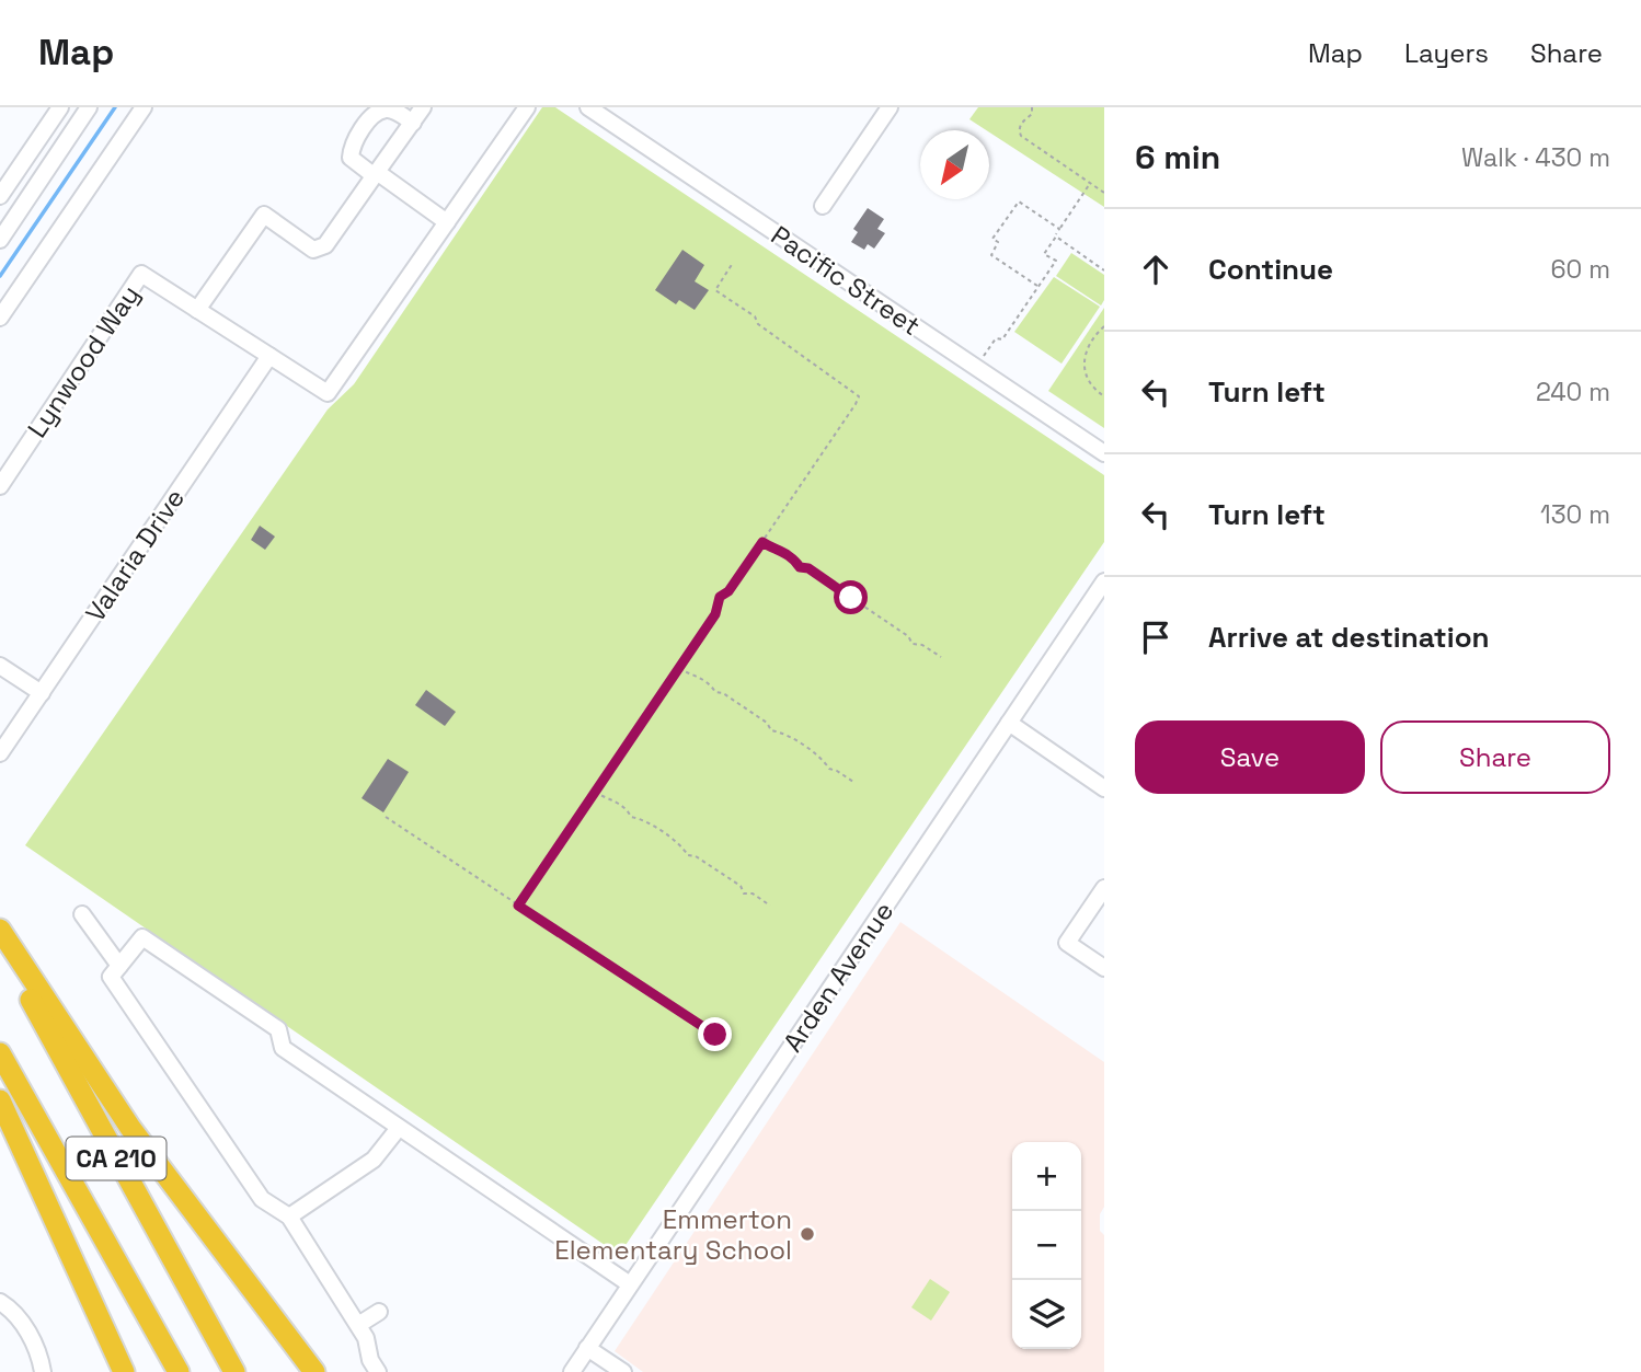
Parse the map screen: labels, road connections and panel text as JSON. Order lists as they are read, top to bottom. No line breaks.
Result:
{"streets":{"highway":["CA 210"],"street":["Pacific Street","Lynwood Way","Valaria Drive","Arden Avenue"]},"places":["Emmerton Elementary School"],"north":"bottom left","page":{"header":"Map","nav":["Map","Layers","Share"],"heading":["6 min","Walk · 430 m"],"list":[["Continue","60 m"],["Turn left","240 m"],["Turn left","130 m"],"Arrive at destination"],"buttons":["Save","Share"],"map_buttons":["+","−"]}}
